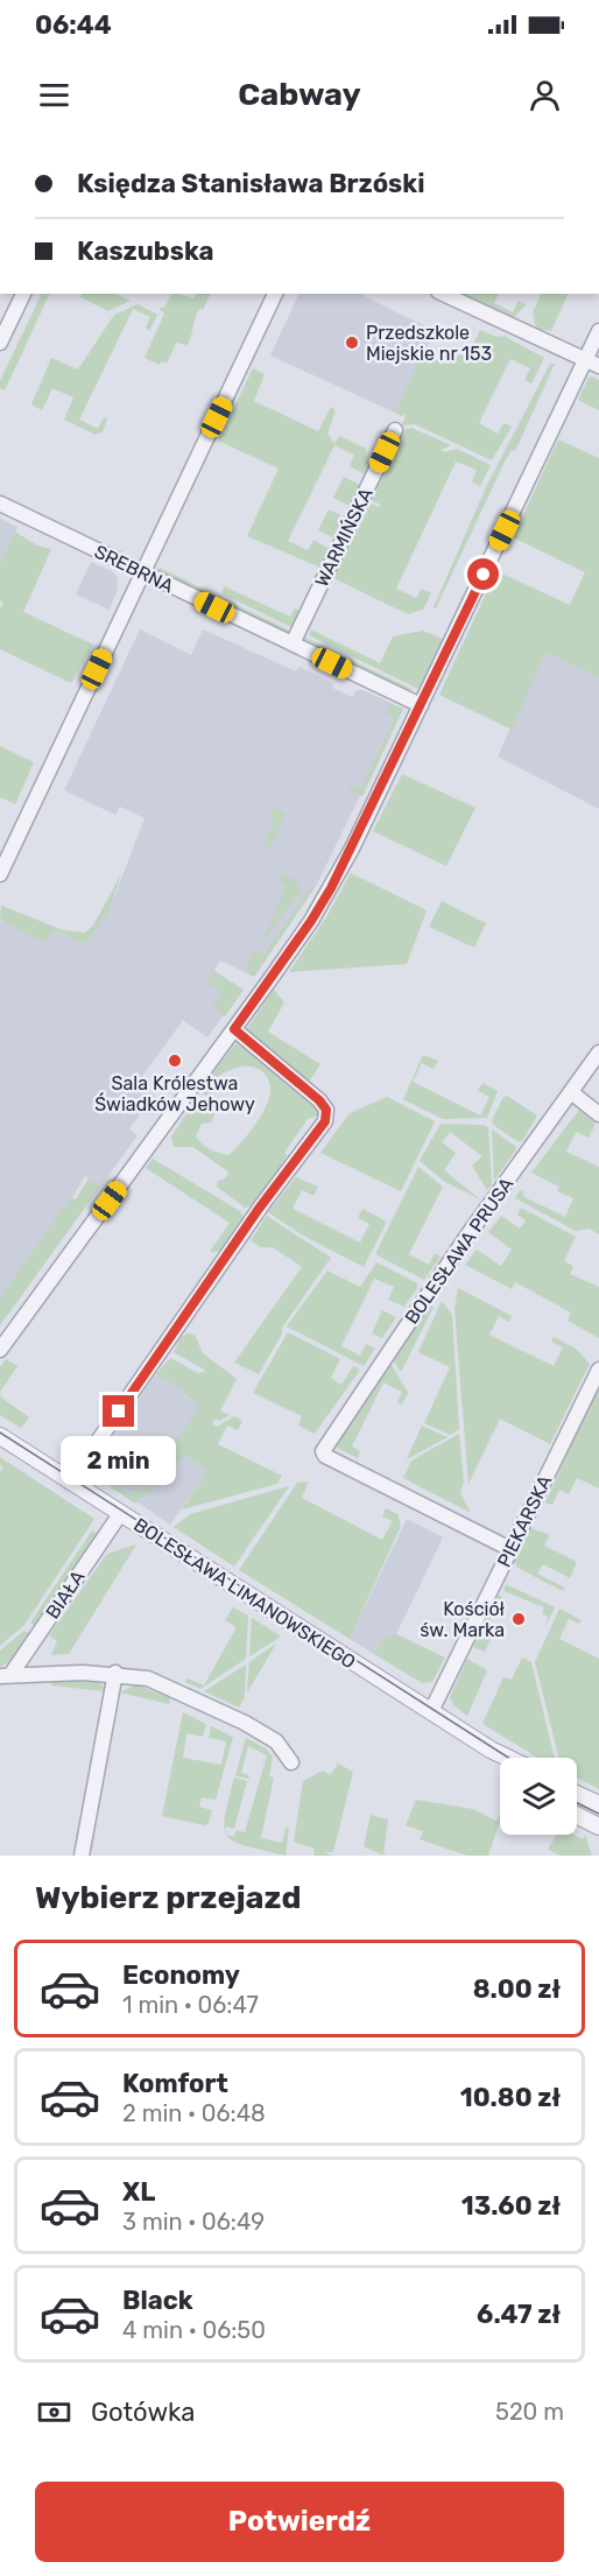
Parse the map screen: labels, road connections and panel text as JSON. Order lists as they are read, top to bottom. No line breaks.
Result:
{"streets":{"street":["WARMIŃSKA","SREBRNA","BOLESŁAWA PRUSA","PIEKARSKA","BOLESŁAWA LIMANOWSKIEGO","BIAŁA"]},"crossings":[["WARMIŃSKA","SREBRNA"],["BOLESŁAWA PRUSA","PIEKARSKA"],["PIEKARSKA","BOLESŁAWA LIMANOWSKIEGO"],["BOLESŁAWA LIMANOWSKIEGO","BIAŁA"]],"places":["Przedszkole Miejskie nr 153","Sala Królestwa Świadków Jehowy","Kościół św. Marka"],"page":{"status":"06:44","header":"Cabway","banner":["Księdza Stanisława Brzóski","Kaszubska"],"bubble":"2 min","heading":"Wybierz przejazd","list":[{"name":"Economy","note":"1 min · 06:47","value":"8.00 zł"},{"name":"Komfort","note":"2 min · 06:48","value":"10.80 zł"},{"name":"XL","note":"3 min · 06:49","value":"13.60 zł"},{"name":"Black","note":"4 min · 06:50","value":"6.47 zł"}],"pay":["Gotówka","520 m"],"buttons":"Potwierdź"}}
